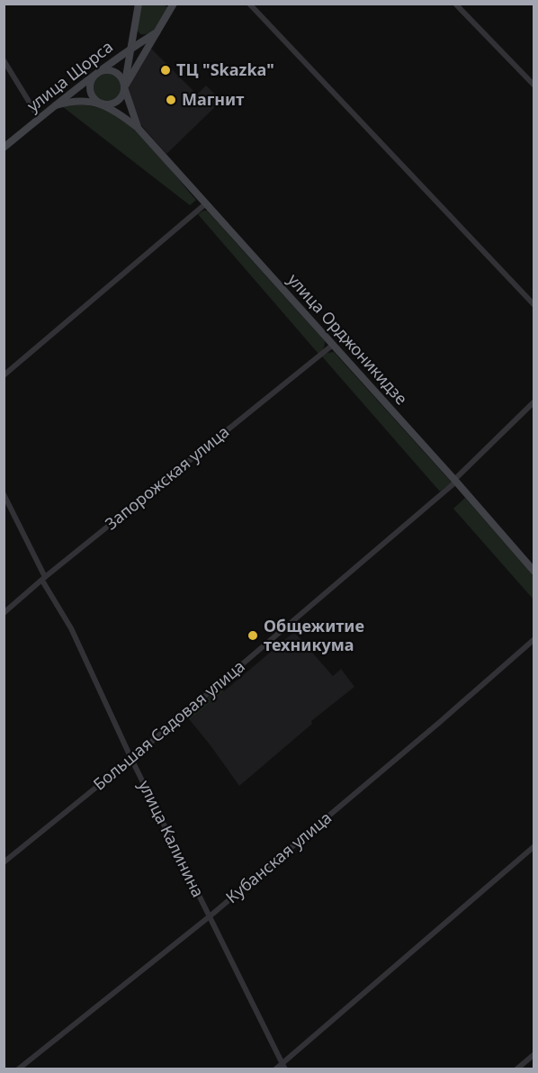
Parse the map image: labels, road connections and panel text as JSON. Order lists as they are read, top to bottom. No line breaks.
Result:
{"streets":{"main road":["улица Щорса","улица Орджоникидзе"],"street":["Запорожская улица","Большая Садовая улица","улица Калинина","Кубанская улица"]},"crossings":[["улица Орджоникидзе","Запорожская улица"],["улица Орджоникидзе","Большая Садовая улица"],["Запорожская улица","улица Калинина"],["Большая Садовая улица","улица Калинина"],["улица Калинина","Кубанская улица"]],"places":["ТЦ \"Skazka\"","Магнит","Общежитие техникума"]}
